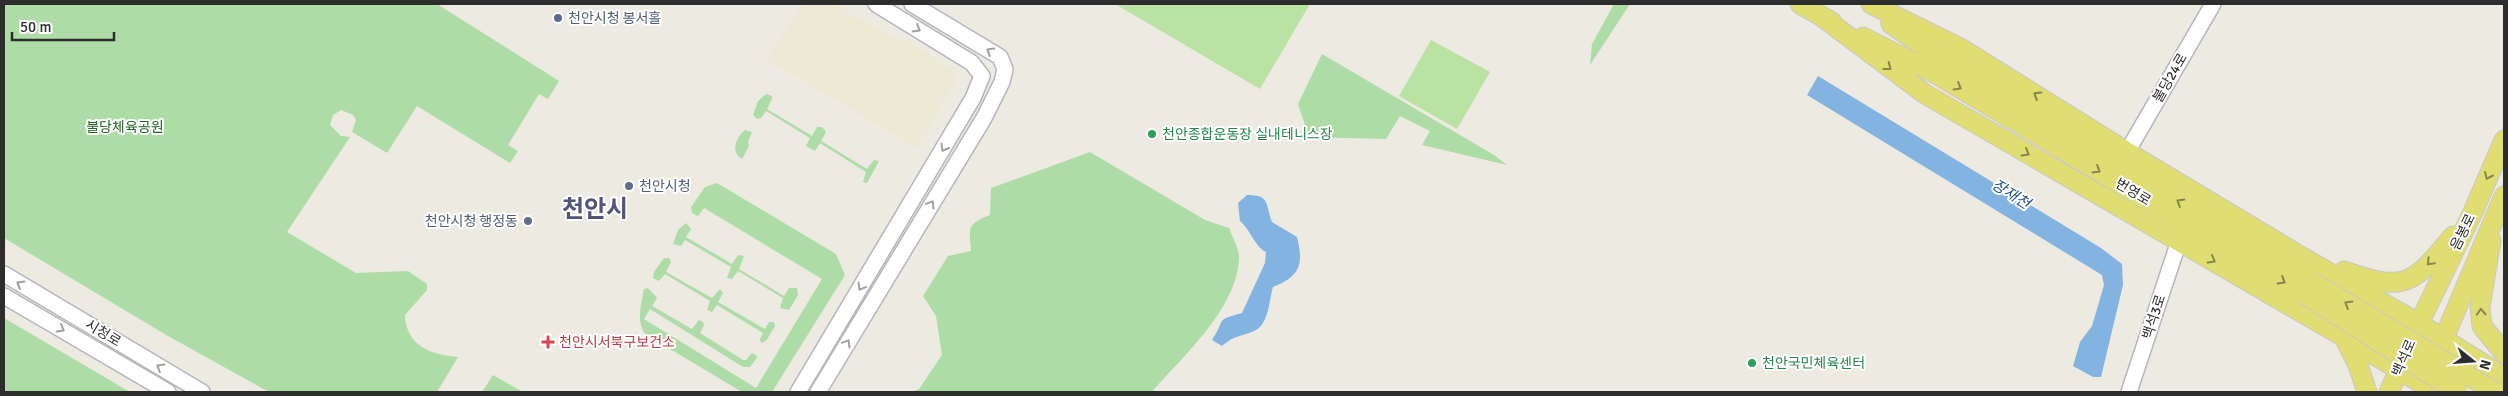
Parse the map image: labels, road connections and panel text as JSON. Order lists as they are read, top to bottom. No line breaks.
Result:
{"streets":{"main road":["번영로","음봉로","백석로"],"street":["불당24로","백석3로","시청로"]},"crossings":[["음봉로","백석로"]],"districts":["천안시"],"water":["장재천"],"parks":["불당체육공원"],"places":{"other":["천안시청 봉서홀","천안종합운동장 실내테니스장","천안시청","천안시청 행정동","천안국민체육센터"],"health":["천안시서북구보건소"]},"scale_bar":"50 m","north":"right"}
